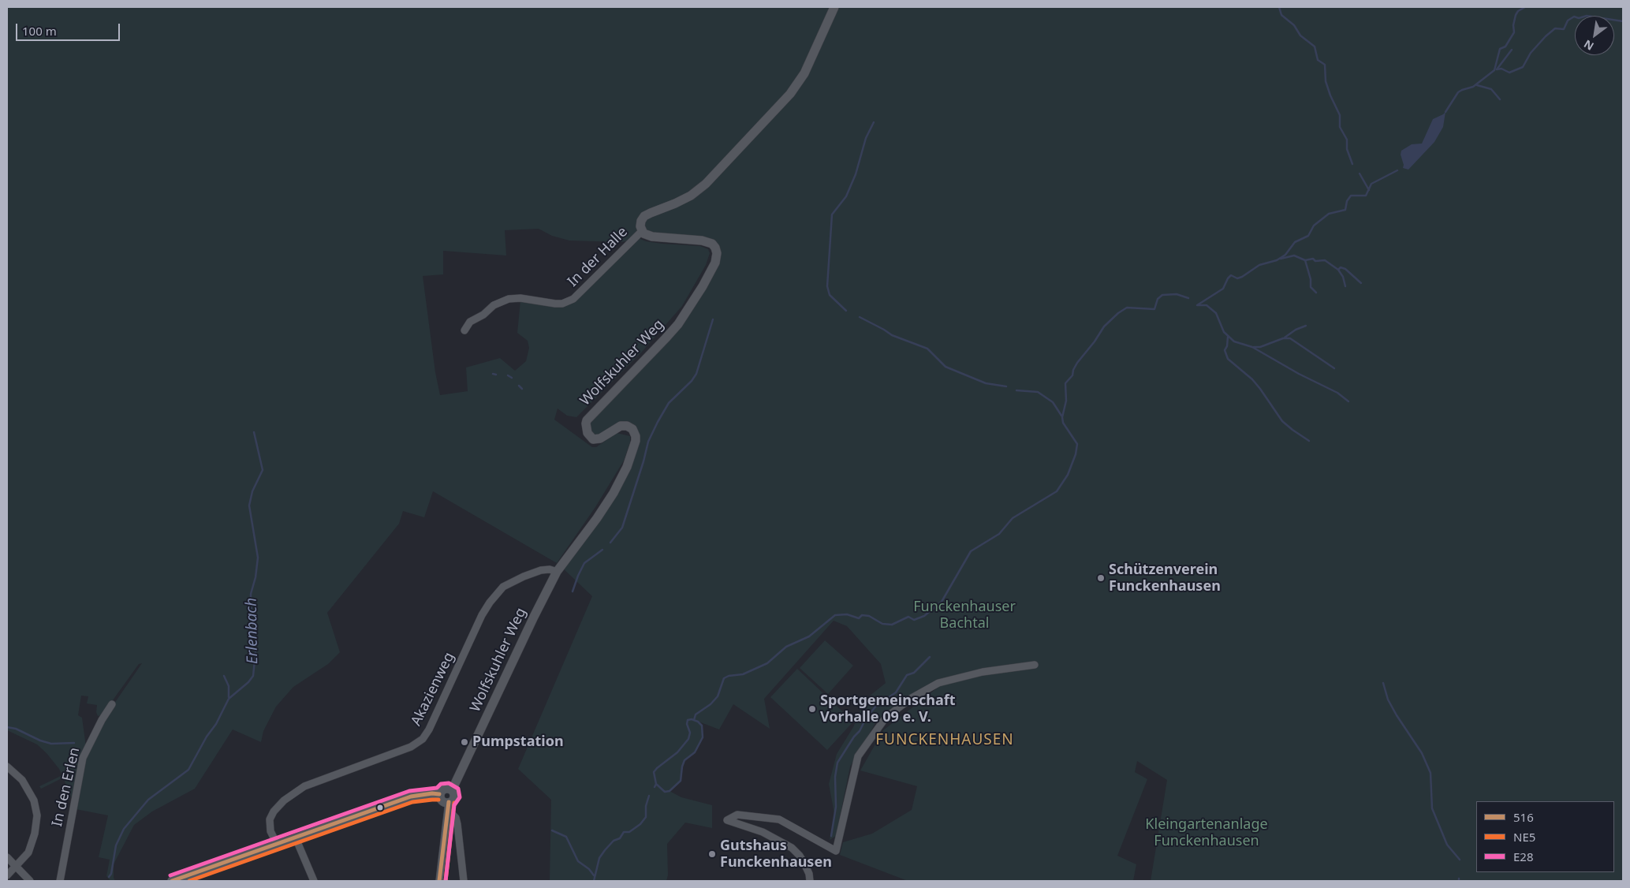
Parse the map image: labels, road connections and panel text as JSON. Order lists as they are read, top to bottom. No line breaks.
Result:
{"streets":{"street":["In der Halle","Wolfskuhler Weg","Akazienweg","In den Erlen"]},"crossings":[["In der Halle","Wolfskuhler Weg"],["Wolfskuhler Weg","Akazienweg"]],"districts":["FUNCKENHAUSEN"],"water":["Erlenbach"],"parks":["Funckenhauser Bachtal","Kleingartenanlage Funckenhausen"],"places":["Schützenverein Funckenhausen","Sportgemeinschaft Vorhalle 09 e. V.","Pumpstation","Gutshaus Funckenhausen"],"lines":["transit line E28","transit line 516","transit line NE5"],"legend":["516","NE5","E28"],"scale_bar":"100 m","north":"bottom left"}
